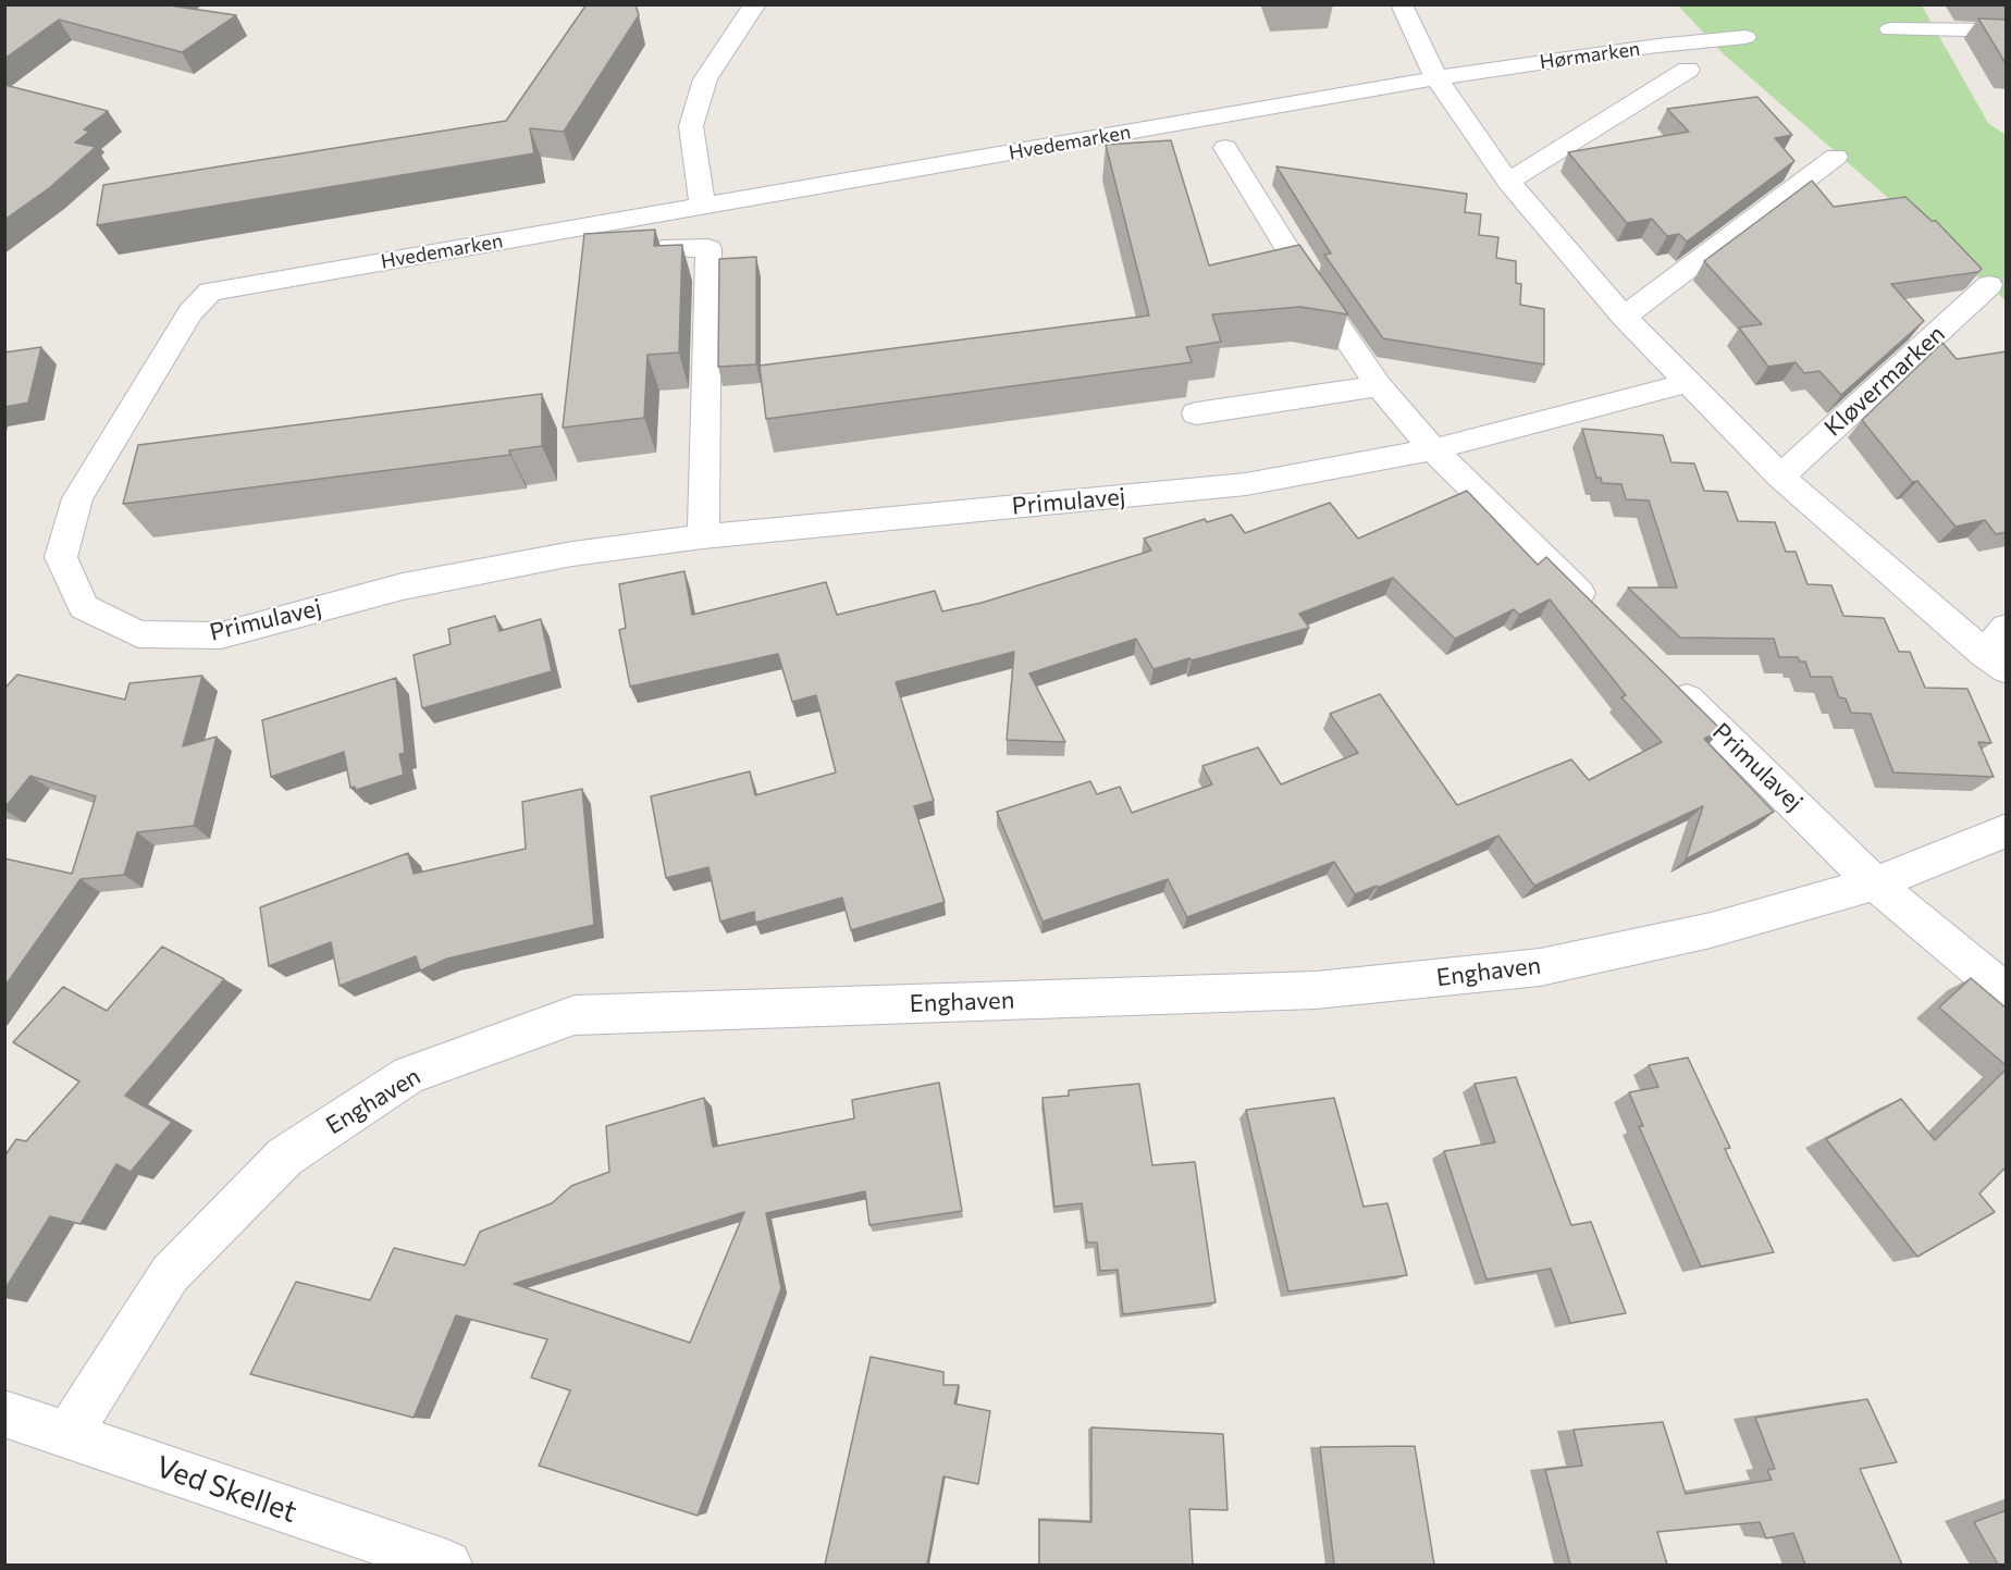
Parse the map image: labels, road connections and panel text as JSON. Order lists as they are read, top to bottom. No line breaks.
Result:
{"streets":{"street":["Hørmarken","Hvedemarken","Kløvermarken","Primulavej","Enghaven","Ved Skellet"]},"crossings":[["Hørmarken","Hvedemarken"],["Hvedemarken","Primulavej"],["Primulavej","Enghaven"],["Enghaven","Ved Skellet"]]}
